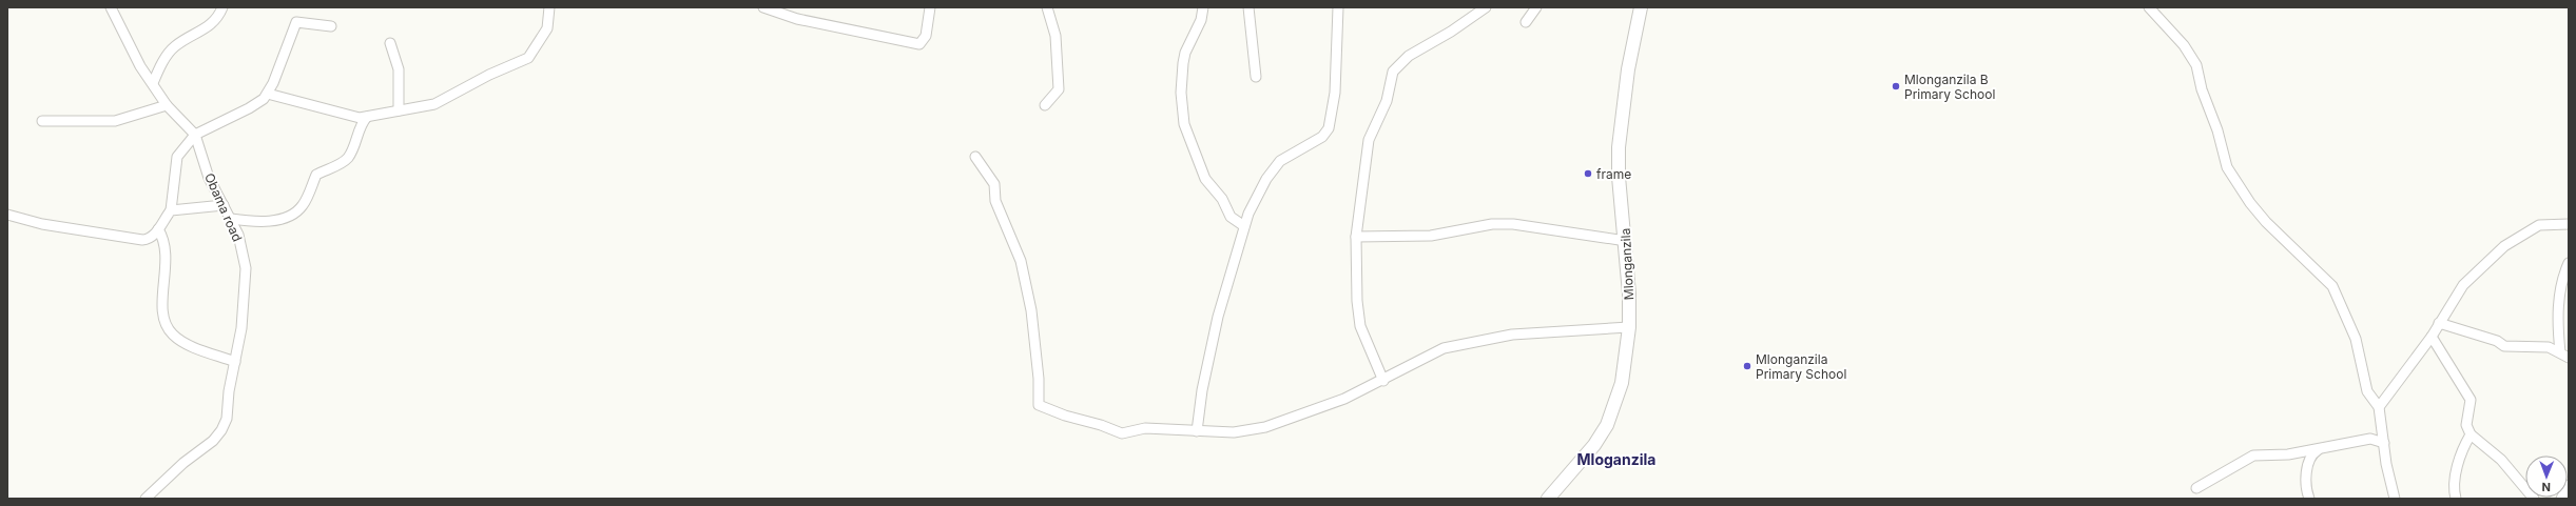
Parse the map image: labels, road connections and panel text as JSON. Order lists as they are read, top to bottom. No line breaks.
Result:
{"streets":{"street":["Obama road","Mlonganzila"]},"districts":["Mloganzila"],"places":["Mlonganzila B Primary School","frame","Mlonganzila Primary School"],"north":"bottom"}
